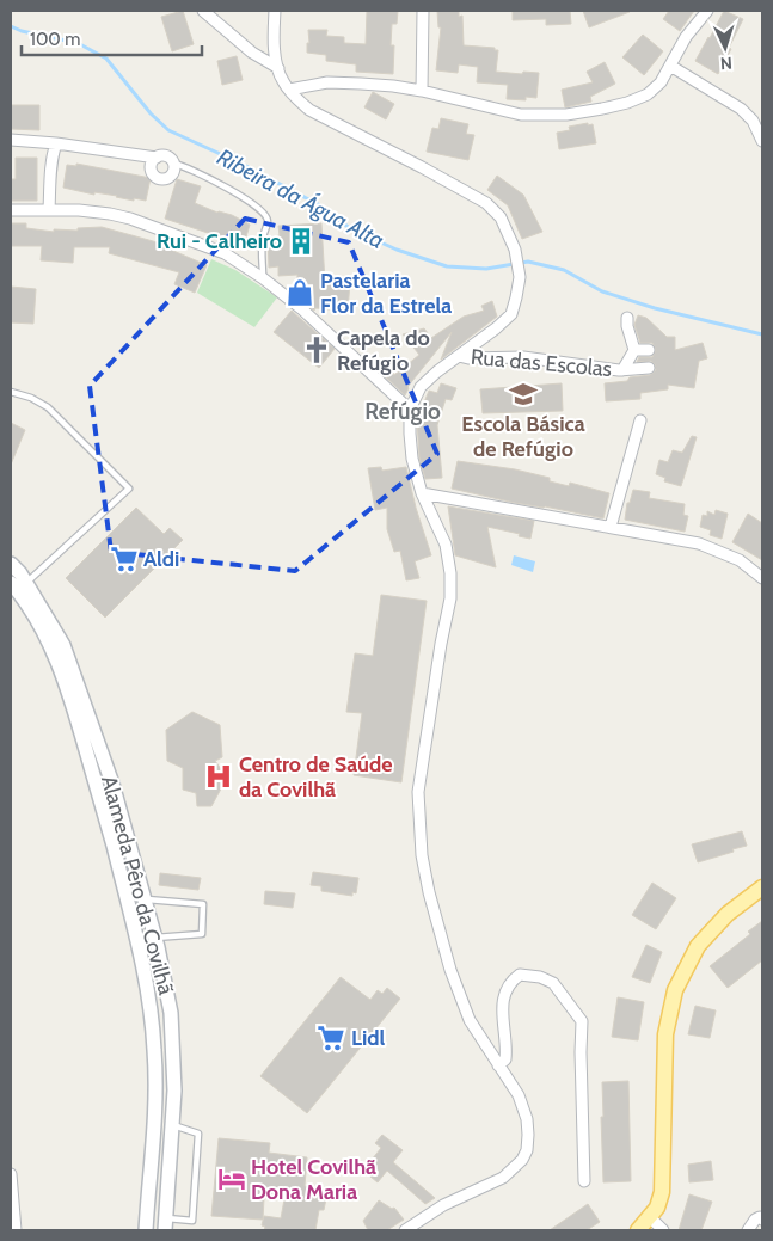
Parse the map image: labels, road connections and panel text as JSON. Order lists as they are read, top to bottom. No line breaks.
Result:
{"streets":{"main road":["Alameda Pêro da Covilhã"],"street":["Rua das Escolas"]},"districts":["Refúgio"],"water":["Ribeira da Água Alta"],"places":{"building":["Rui - Calheiro"],"shop":["Pastelaria Flor da Estrela"],"church":["Capela do Refúgio"],"school or university":["Escola Básica de Refúgio"],"supermarket":["Aldi","Lidl"],"hospital":["Centro de Saúde da Covilhã"],"hotel":["Hotel Covilhã Dona Maria"]},"scale_bar":"100 m","north":"bottom"}
